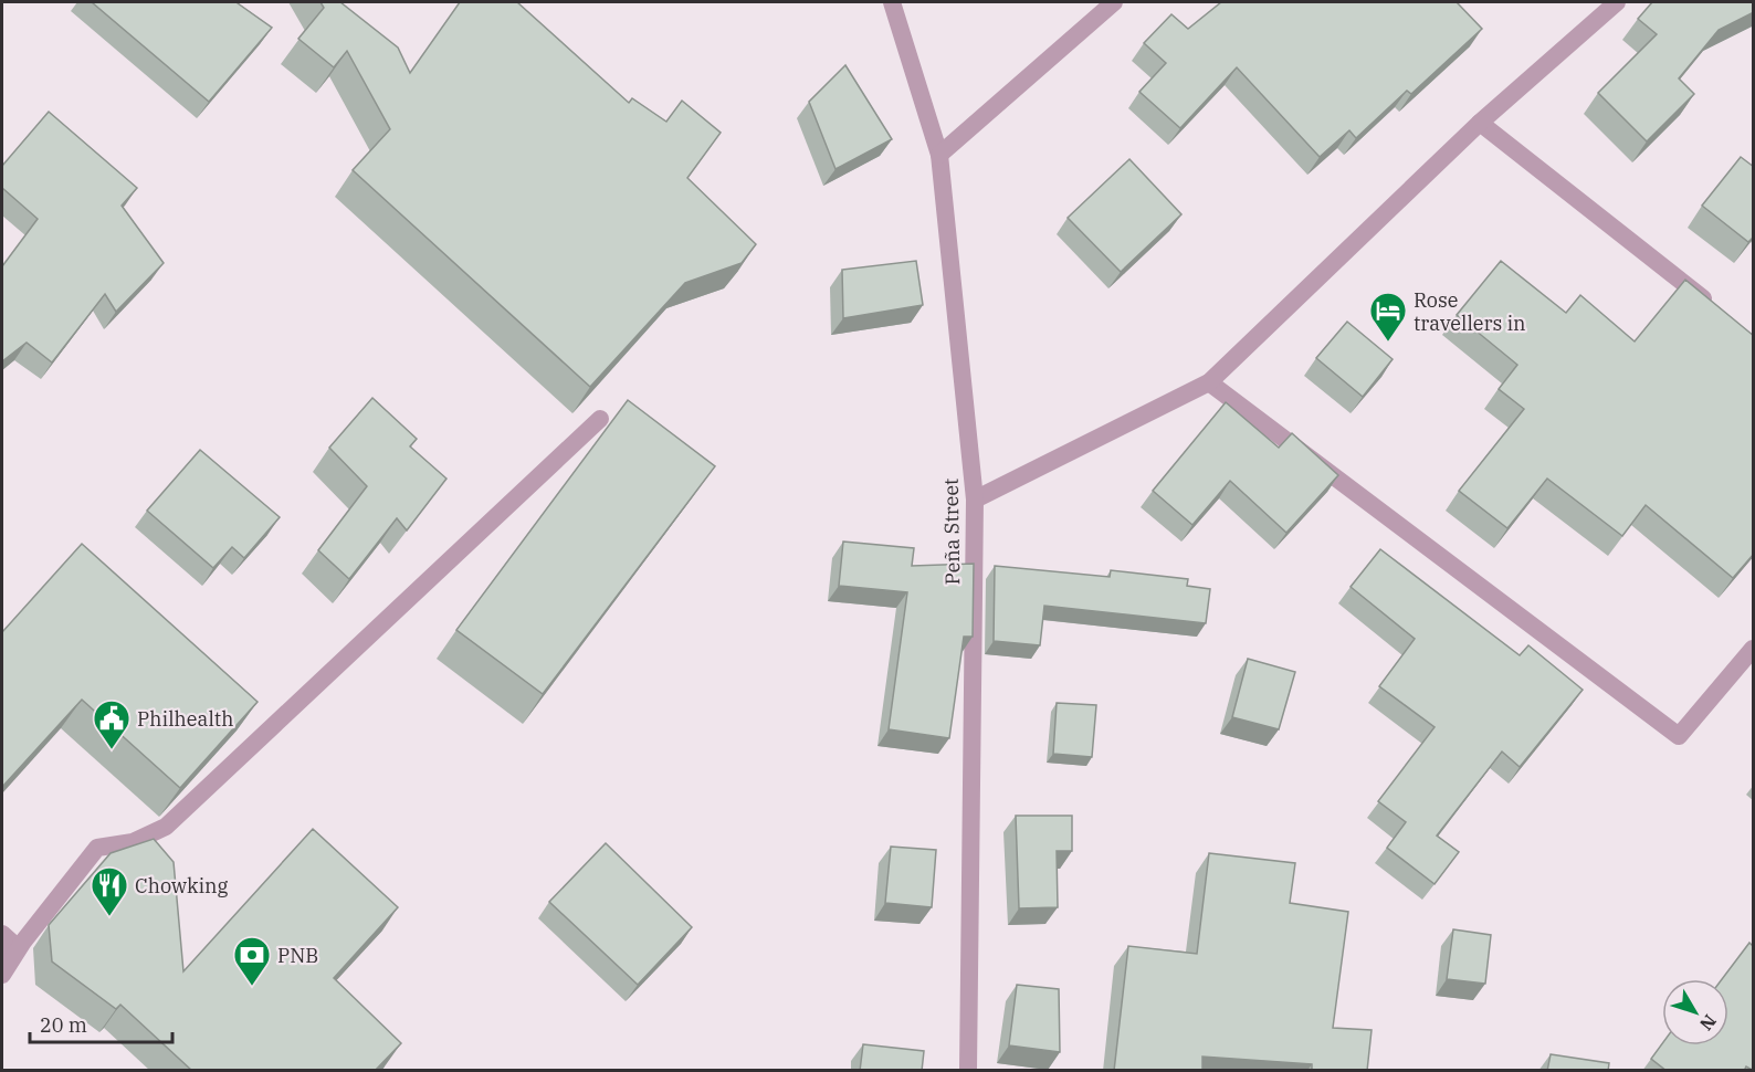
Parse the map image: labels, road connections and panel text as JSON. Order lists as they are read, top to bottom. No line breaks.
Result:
{"streets":{"street":["Peña Street"]},"places":{"hotel":["Rose travellers in"],"public building":["Philhealth"],"restaurant":["Chowking"],"bank":["PNB"]},"scale_bar":"20 m","north":"bottom right"}
